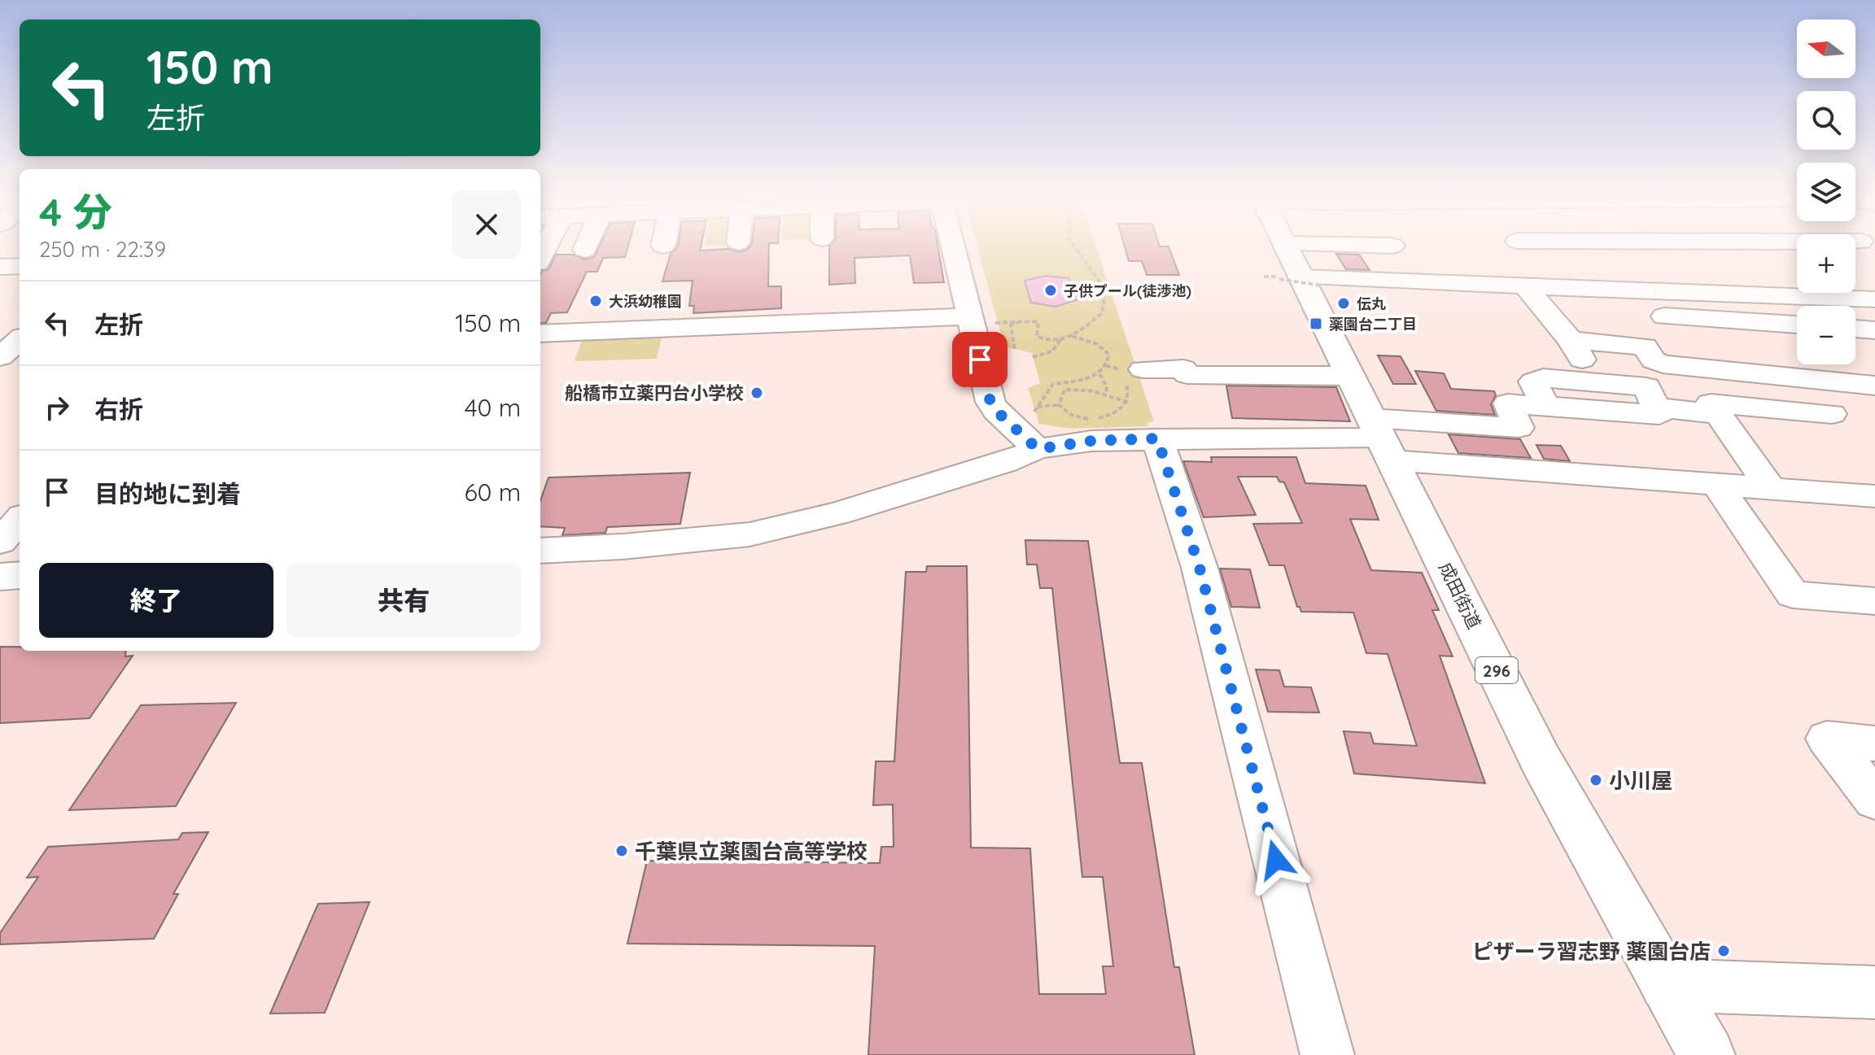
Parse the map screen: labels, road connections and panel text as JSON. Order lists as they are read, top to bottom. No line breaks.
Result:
{"streets":{"highway":["成田街道","296"]},"places":{"other":["子供プール(徒渉池)","大浜幼稚園","伝丸","船橋市立薬円台小学校","小川屋","千葉県立薬園台高等学校","ピザーラ習志野 薬園台店"],"transit":["薬園台二丁目"]},"north":"left","page":{"map_buttons":["+","−"],"turn":["150 m","左折"],"heading":["4 分","250 m · 22:39"],"list":[{"name":"左折","value":"150 m"},{"name":"右折","value":"40 m"},{"name":"目的地に到着","value":"60 m"}],"buttons":["終了","共有"]}}
